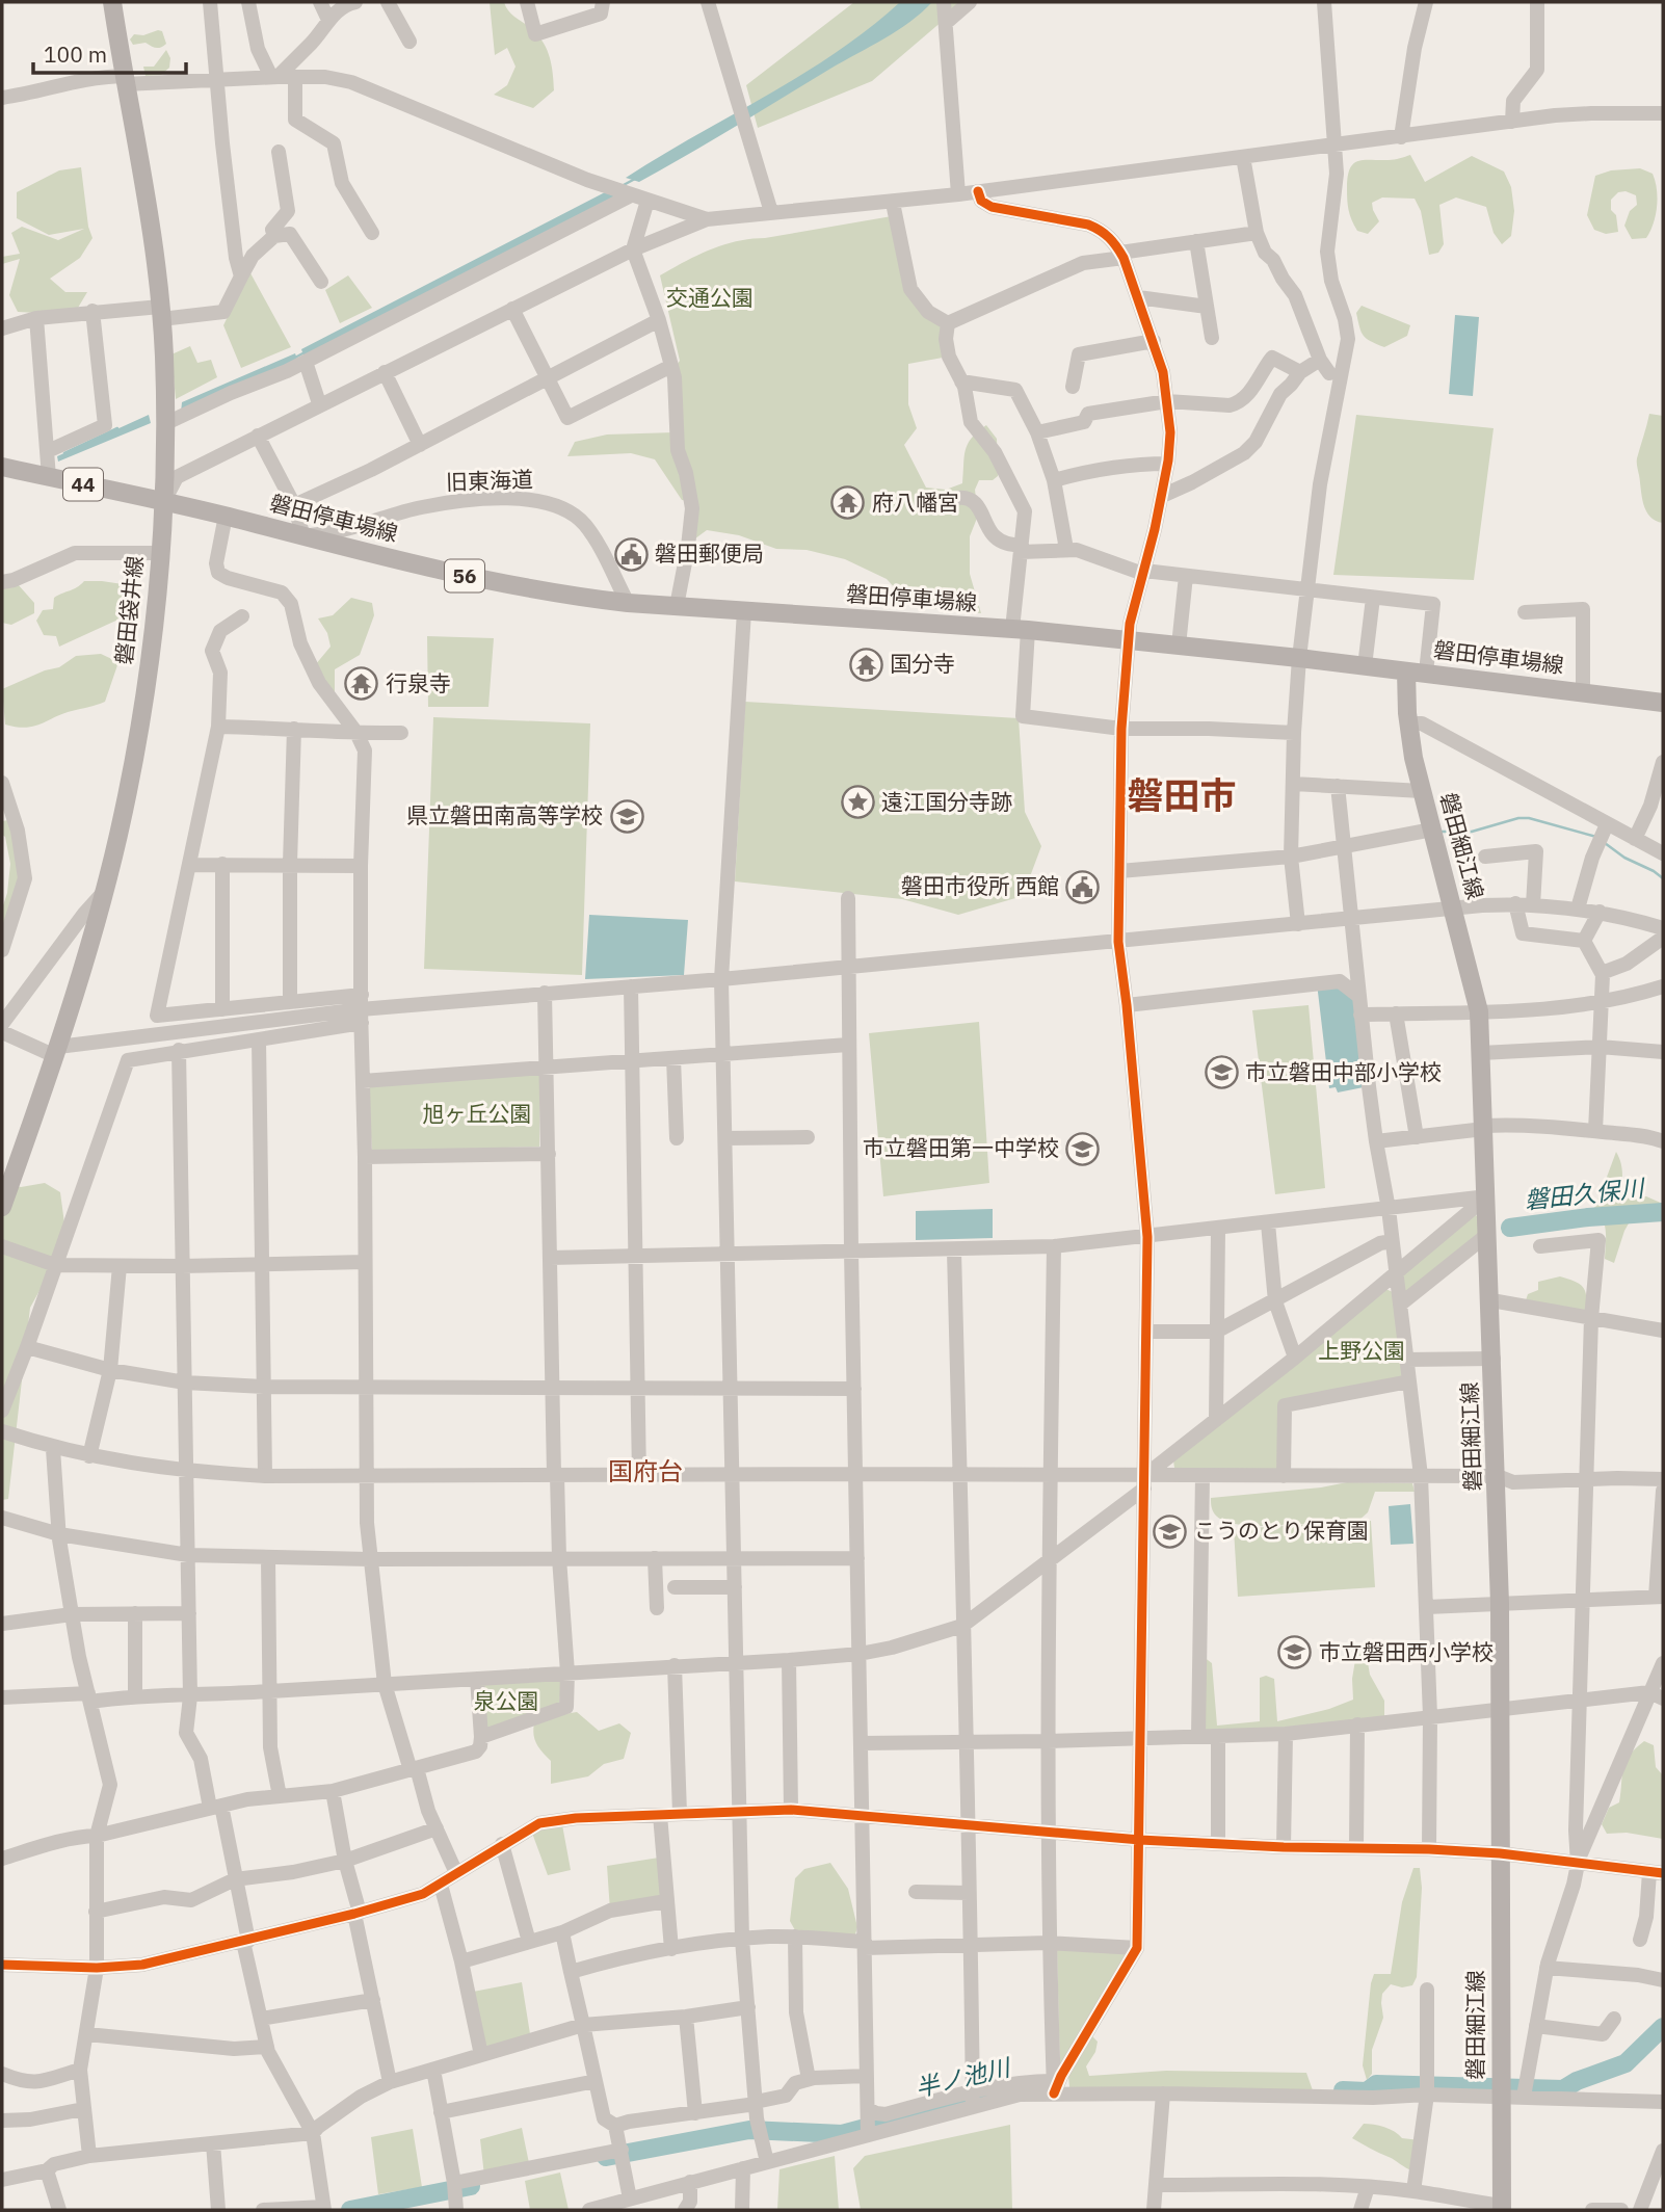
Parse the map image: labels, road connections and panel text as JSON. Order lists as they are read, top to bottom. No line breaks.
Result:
{"streets":{"main road":["44","磐田停車場線","56","磐田袋井線","磐田細江線"],"street":["旧東海道"]},"crossings":[["旧東海道","磐田停車場線"],["44","磐田停車場線"],["44","磐田袋井線"],["磐田停車場線","磐田袋井線"],["磐田停車場線","磐田細江線"]],"districts":["磐田市","国府台"],"water":["磐田久保川","半ノ池川"],"parks":["交通公園","旭ヶ丘公園","上野公園","泉公園"],"places":{"temple":["府八幡宮","国分寺","行泉寺"],"public building":["磐田郵便局","磐田市役所 西館"],"place":["遠江国分寺跡"],"school or university":["県立磐田南高等学校","市立磐田中部小学校","市立磐田第一中学校","こうのとり保育園","市立磐田西小学校"]},"scale_bar":"100 m"}
